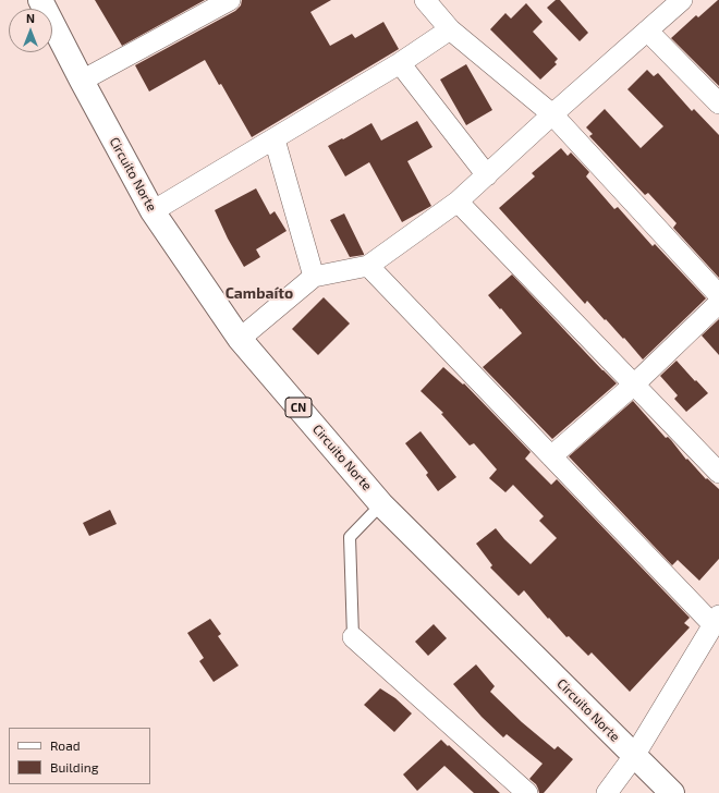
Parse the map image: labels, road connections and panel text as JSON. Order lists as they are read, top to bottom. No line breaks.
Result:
{"streets":{"main road":["Circuito Norte","CN"]},"districts":["Cambaíto"],"legend":["Road","Building"],"north":"top"}
